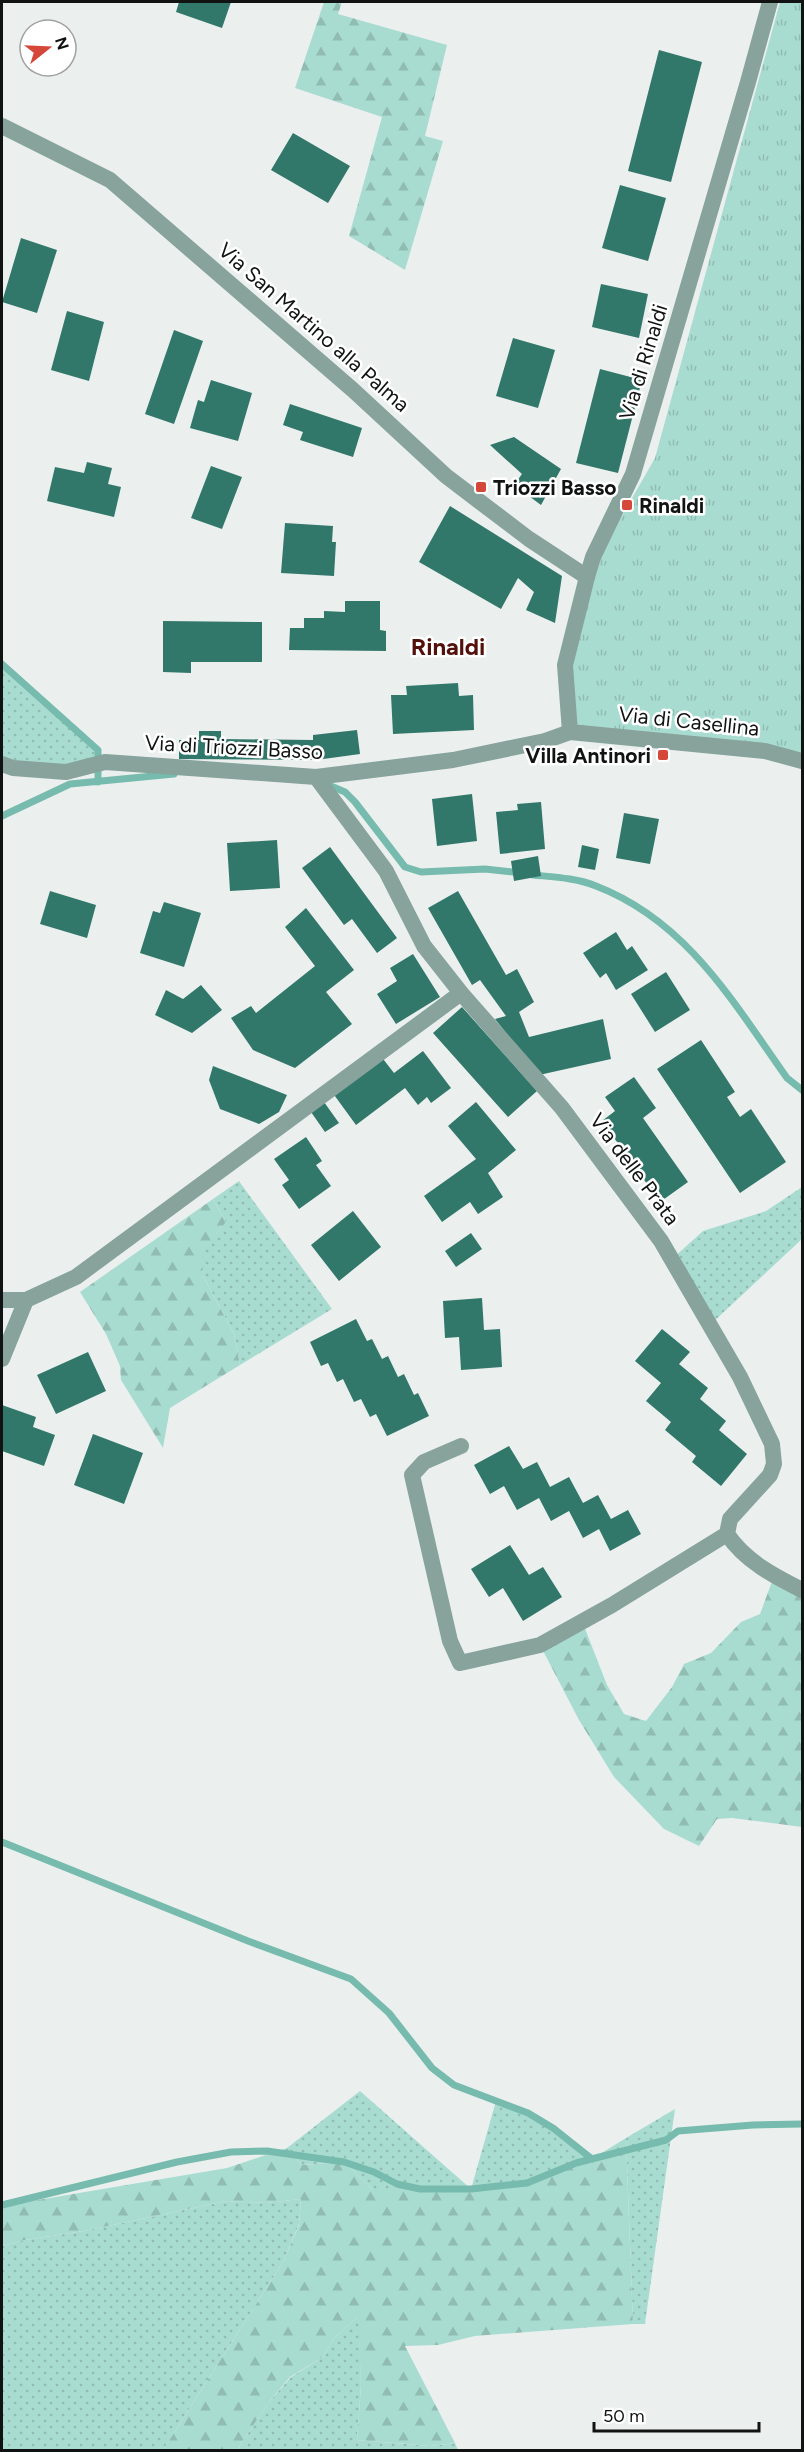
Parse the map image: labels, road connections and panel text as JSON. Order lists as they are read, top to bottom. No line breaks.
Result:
{"streets":{"street":["Via San Martino alla Palma","Via di Rinaldi","Via di Casellina","Via di Triozzi Basso","Via delle Prata"]},"crossings":[["Via San Martino alla Palma","Via di Rinaldi"],["Via di Rinaldi","Via di Casellina"],["Via di Rinaldi","Via di Triozzi Basso"],["Via di Casellina","Via di Triozzi Basso"],["Via di Triozzi Basso","Via delle Prata"]],"districts":["Rinaldi"],"places":{"transit":["Triozzi Basso","Rinaldi","Villa Antinori"]},"scale_bar":"50 m","north":"right"}
